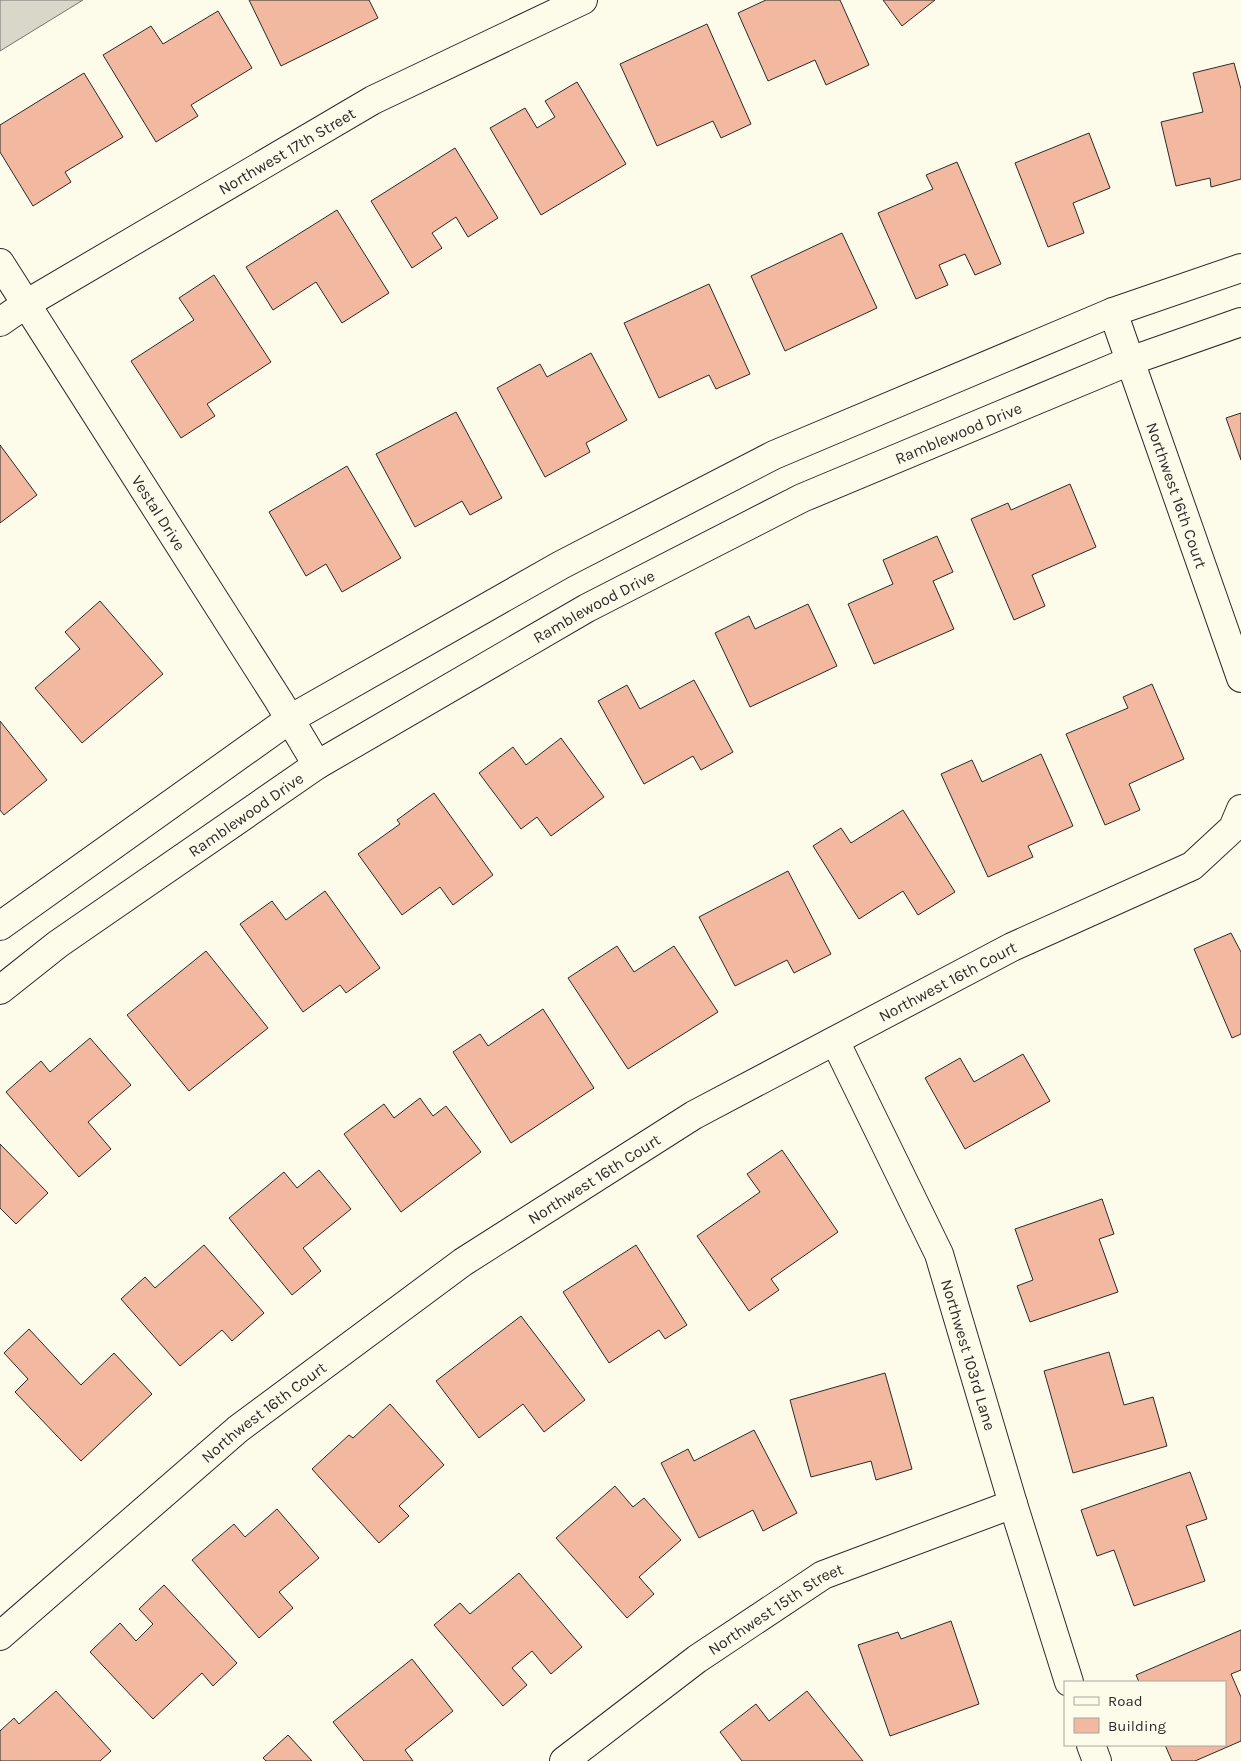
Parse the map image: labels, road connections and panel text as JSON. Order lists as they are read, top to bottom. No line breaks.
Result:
{"streets":{"street":["Northwest 17th Street","Ramblewood Drive","Northwest 16th Court","Vestal Drive","Northwest 103rd Lane","Northwest 15th Street"]},"crossings":[["Northwest 17th Street","Vestal Drive"],["Ramblewood Drive","Northwest 16th Court"],["Ramblewood Drive","Vestal Drive"],["Northwest 16th Court","Northwest 103rd Lane"],["Northwest 103rd Lane","Northwest 15th Street"]],"legend":["Road","Building"]}
